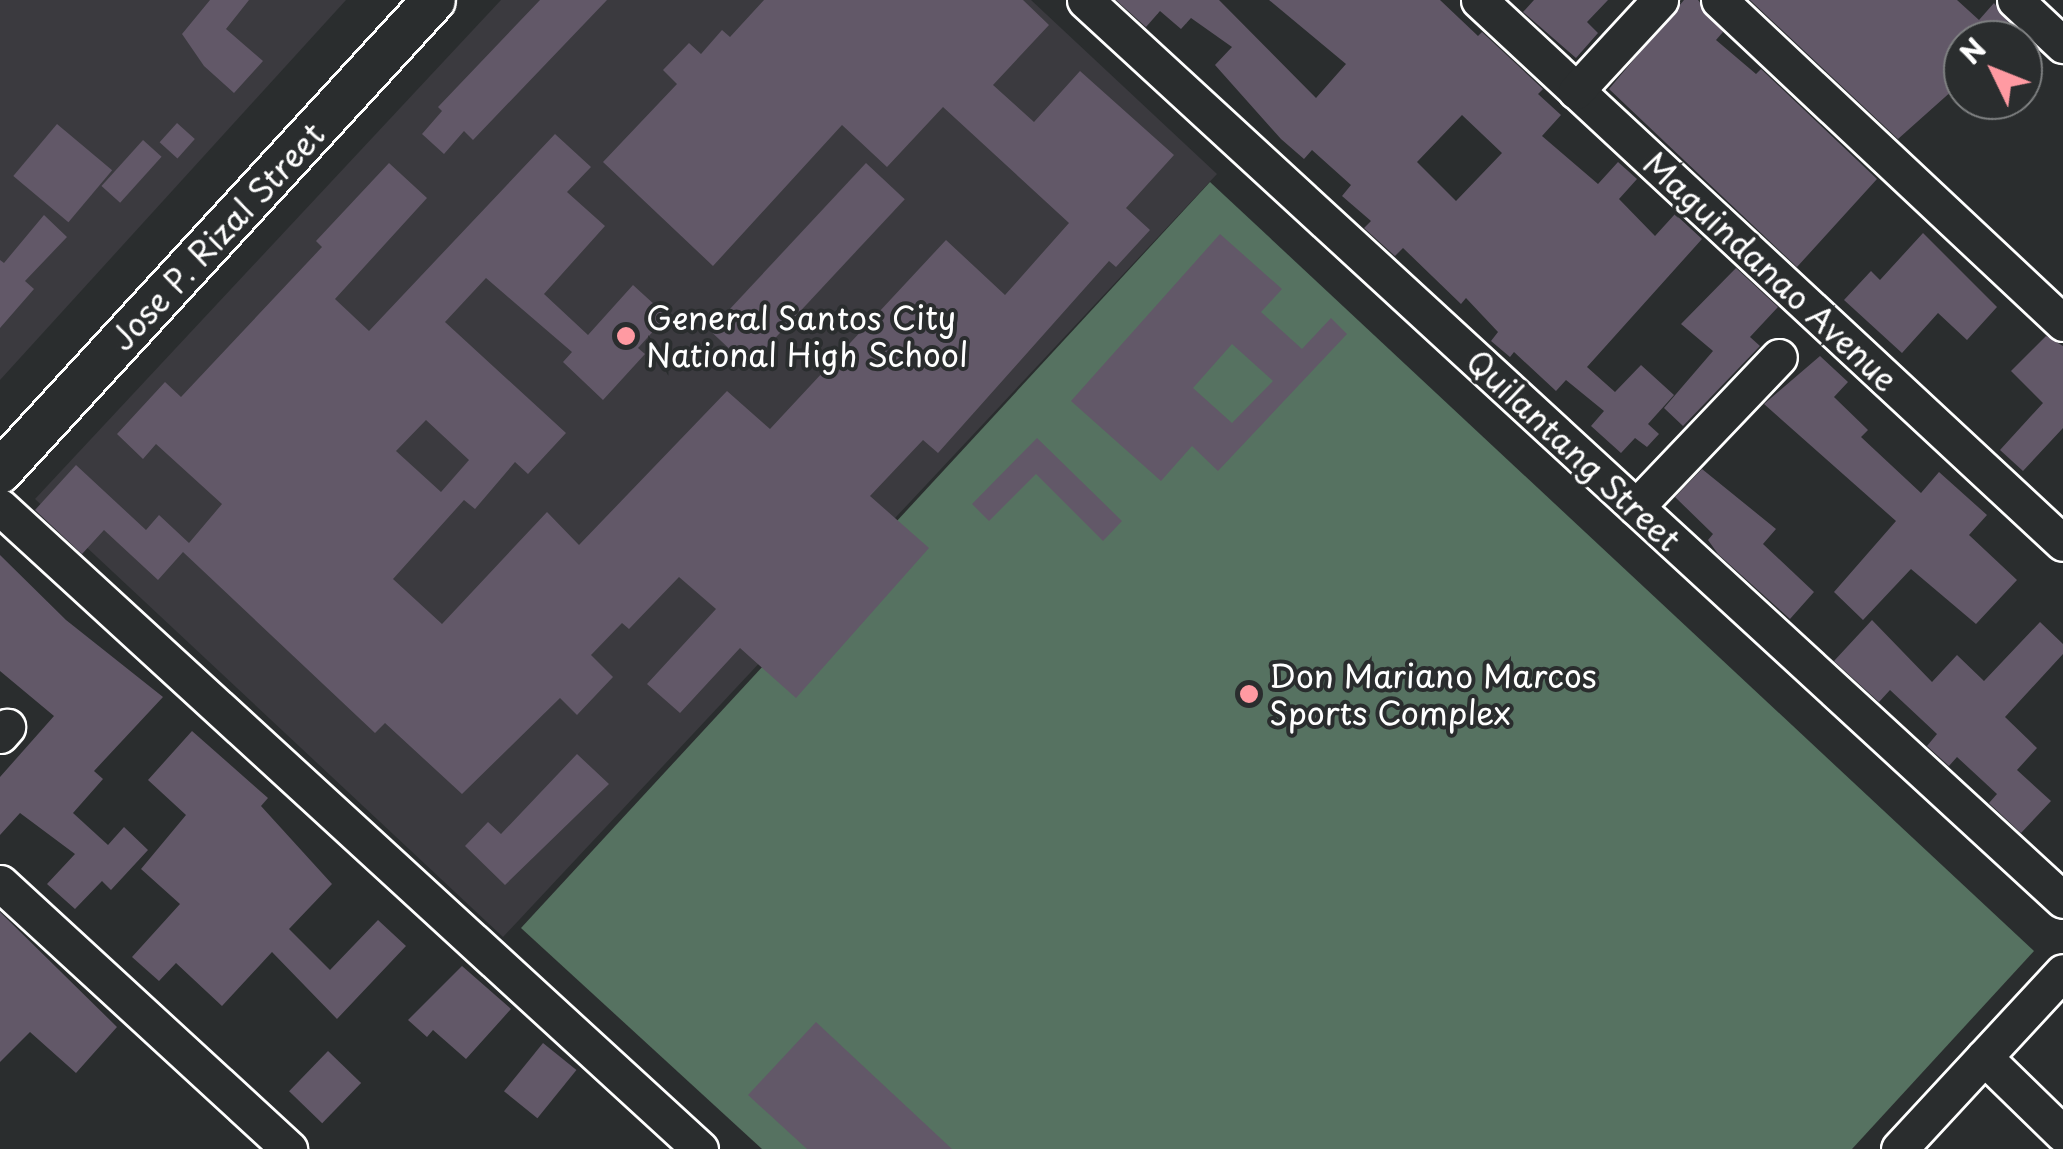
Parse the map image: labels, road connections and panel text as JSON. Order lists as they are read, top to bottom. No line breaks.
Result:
{"streets":{"street":["Jose P. Rizal Street","Maguindanao Avenue","Quilantang Street"]},"places":["General Santos City National High School","Don Mariano Marcos Sports Complex"],"north":"top left"}
